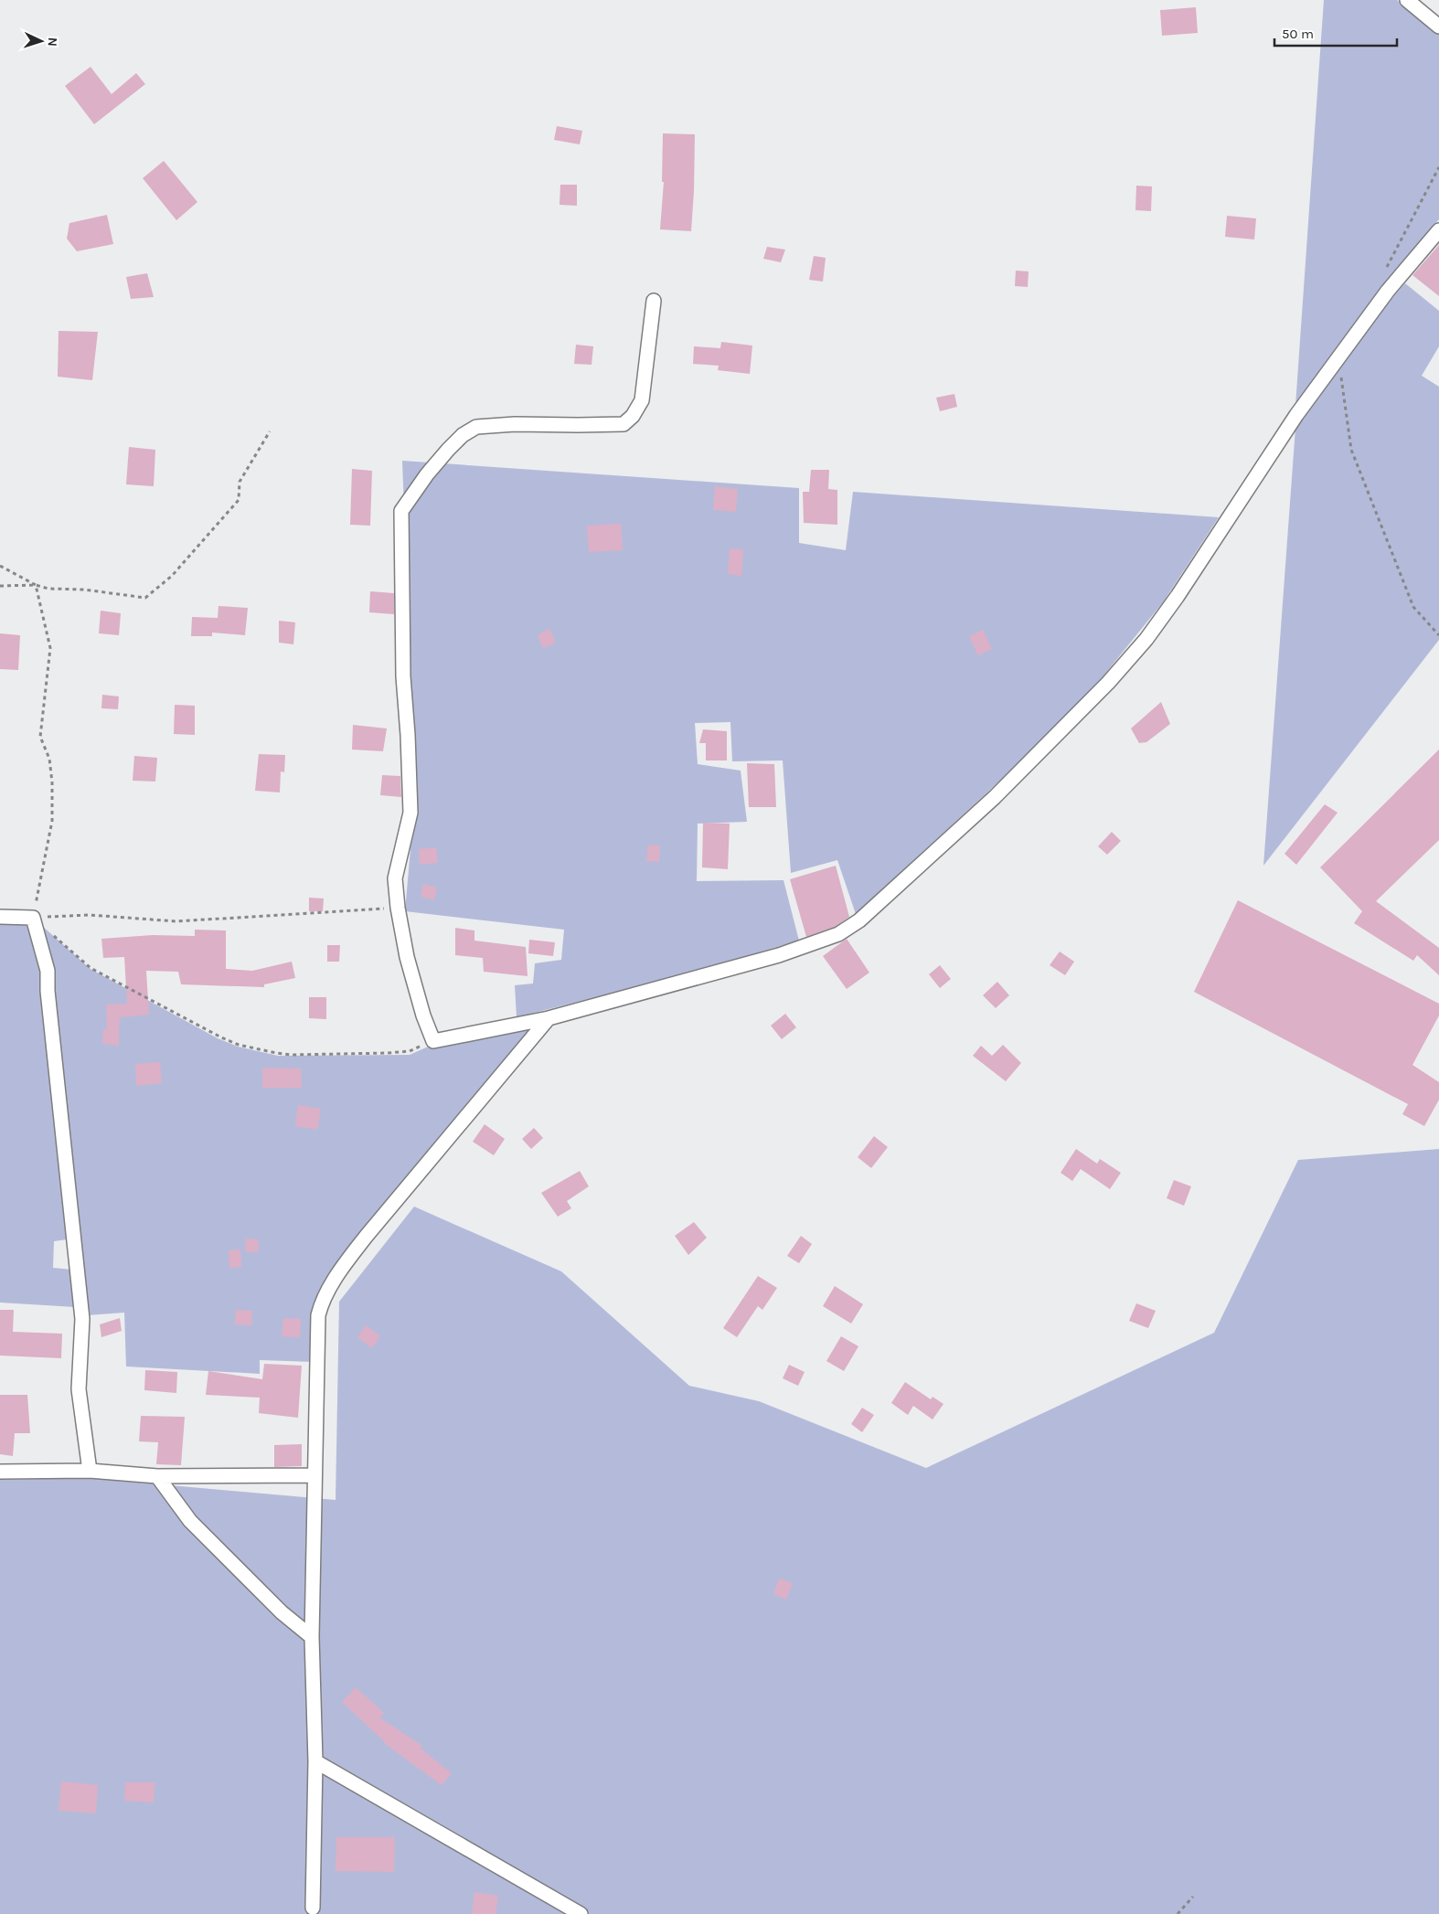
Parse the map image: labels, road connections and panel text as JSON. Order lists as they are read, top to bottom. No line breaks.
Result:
{"scale_bar":"50 m","north":"right"}
